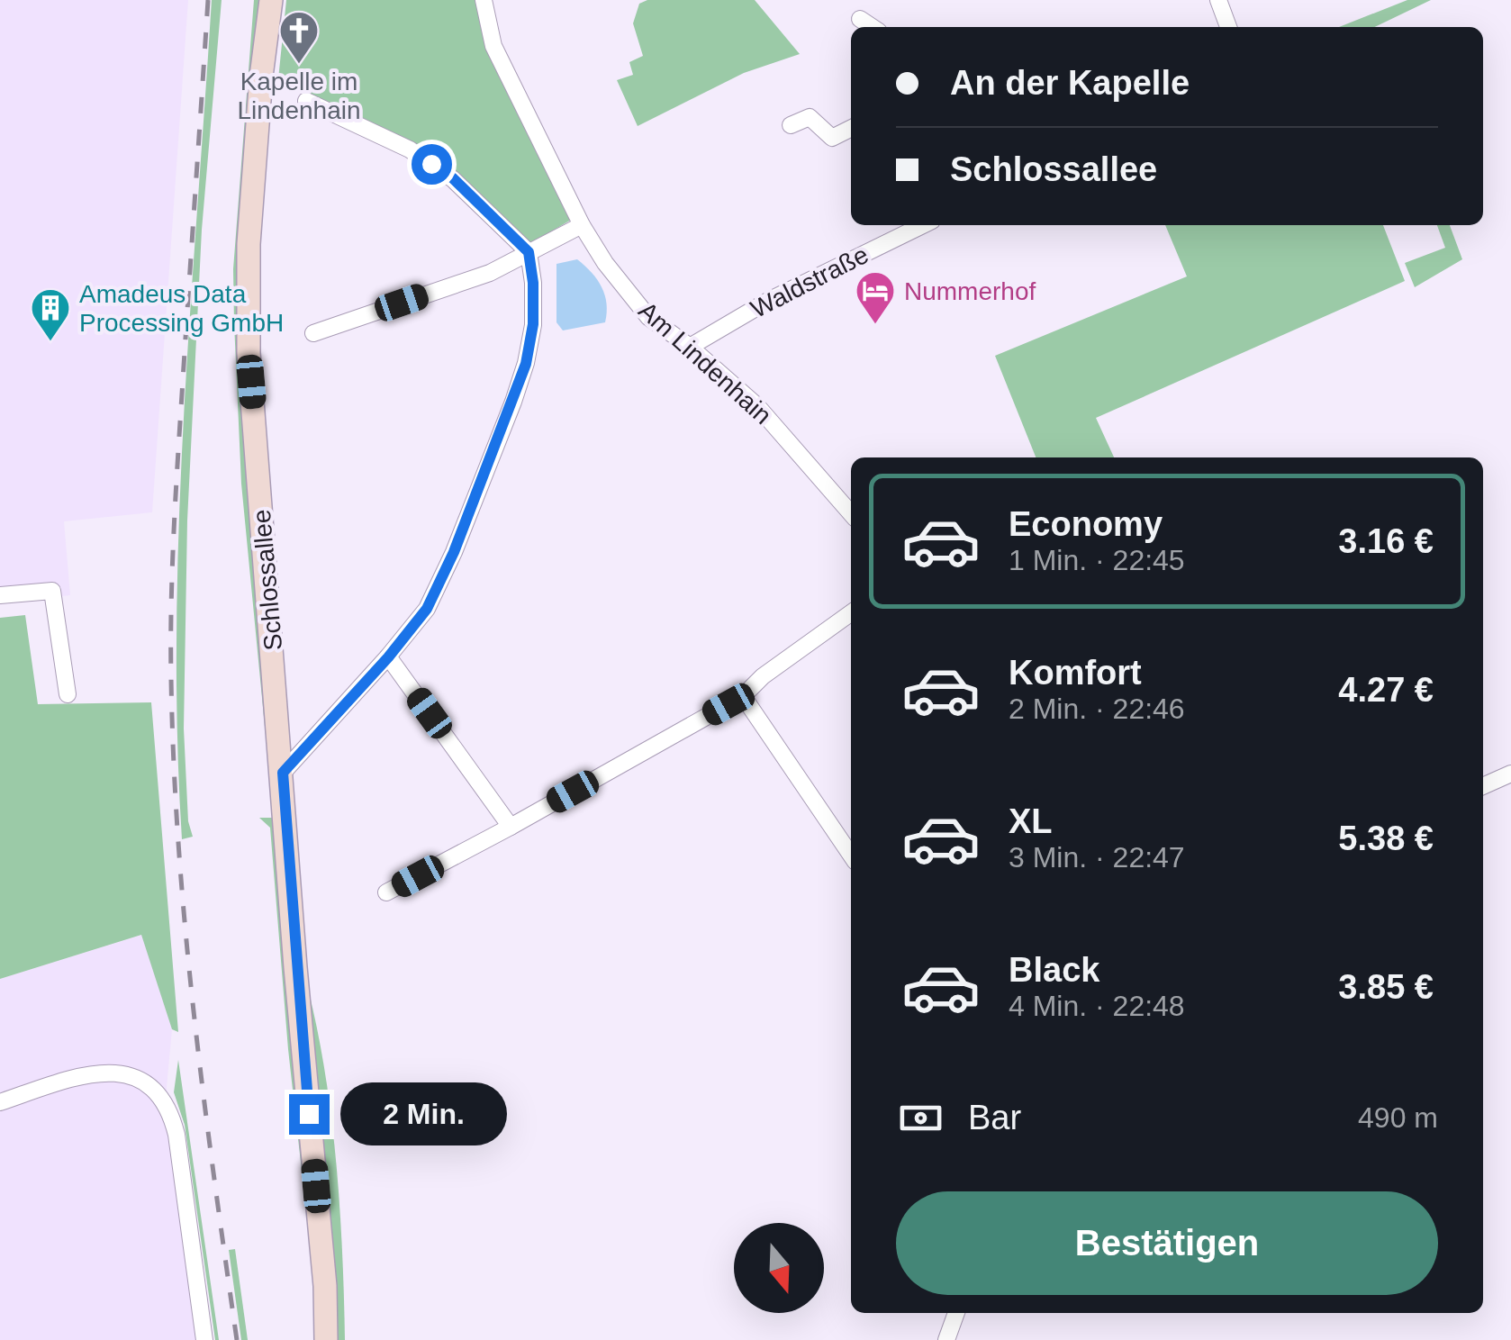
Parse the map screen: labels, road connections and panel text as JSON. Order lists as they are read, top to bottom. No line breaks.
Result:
{"streets":{"main road":["Schlossallee"],"street":["Waldstraße","Am Lindenhain"]},"crossings":[["Waldstraße","Am Lindenhain"]],"places":{"church":["Kapelle im Lindenhain"],"hotel":["Nummerhof"],"building":["Amadeus Data Processing GmbH"]},"north":"bottom","page":{"banner":["An der Kapelle","Schlossallee"],"list":[{"name":"Economy","note":"1 Min. · 22:45","value":"3.16 €"},{"name":"Komfort","note":"2 Min. · 22:46","value":"4.27 €"},{"name":"XL","note":"3 Min. · 22:47","value":"5.38 €"},{"name":"Black","note":"4 Min. · 22:48","value":"3.85 €"}],"pay":["Bar","490 m"],"bubble":"2 Min.","buttons":"Bestätigen"}}
